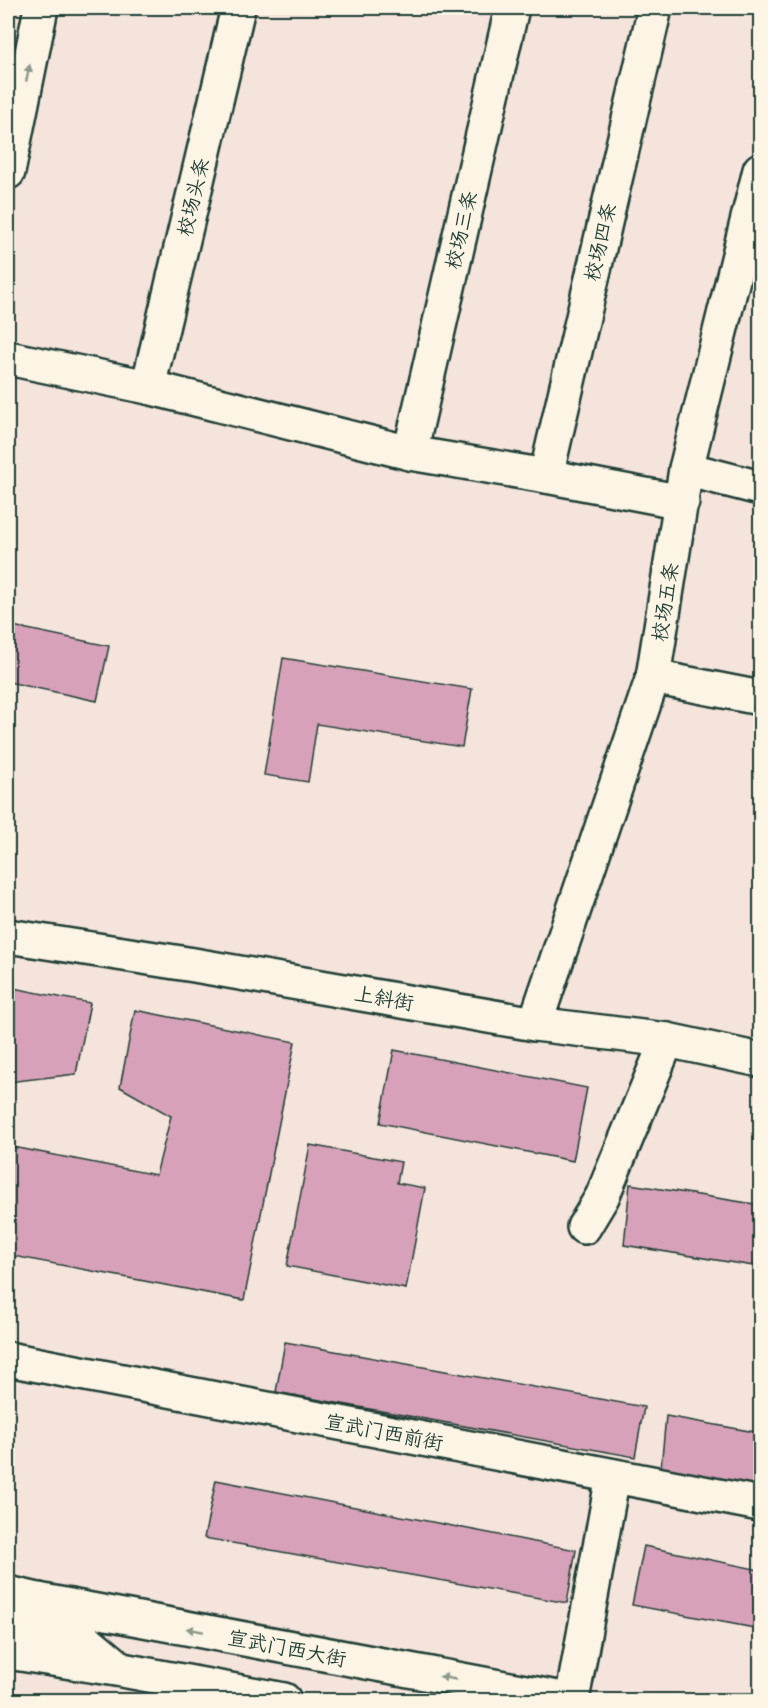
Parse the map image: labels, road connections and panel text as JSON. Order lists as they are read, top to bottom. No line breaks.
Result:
{"streets":{"street":["校场头条","校场三条","校场四条","校场五条","上斜街","宣武门西前街","宣武门西大街"]},"crossings":[["校场五条","上斜街"]]}
